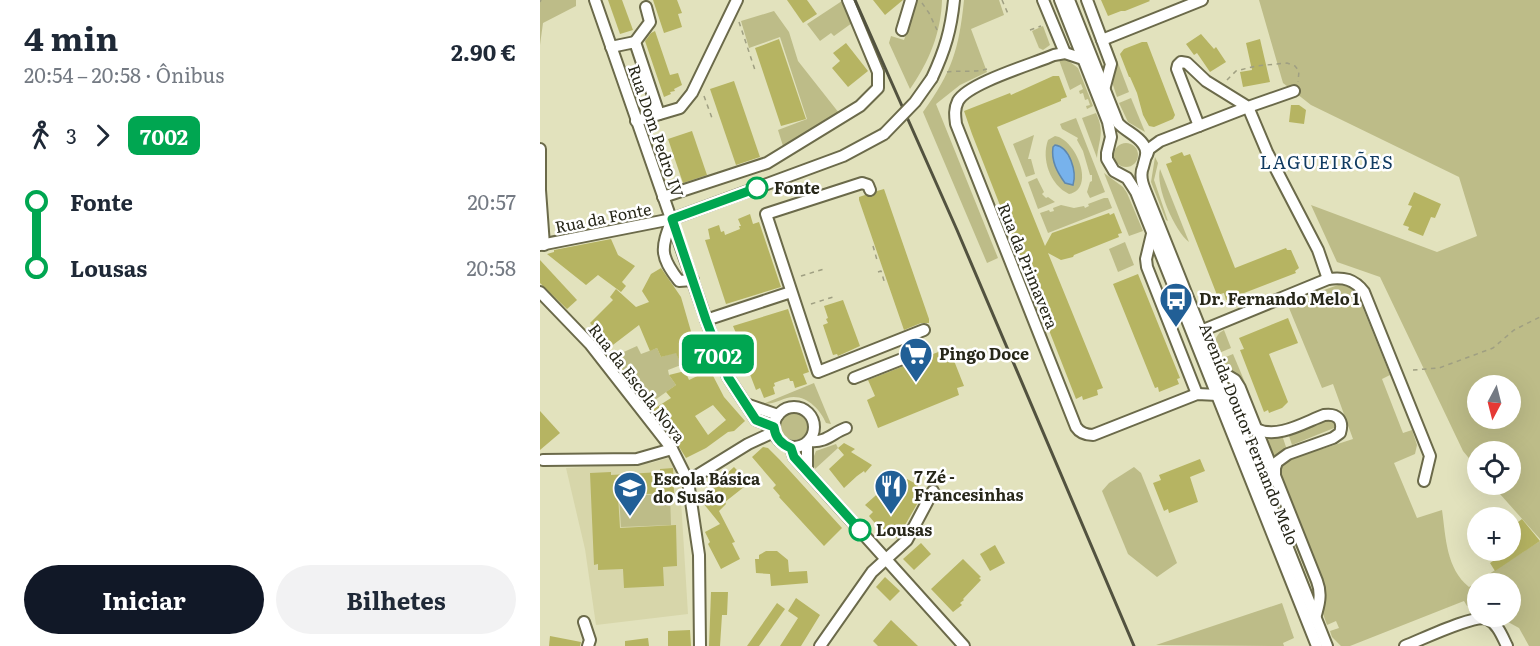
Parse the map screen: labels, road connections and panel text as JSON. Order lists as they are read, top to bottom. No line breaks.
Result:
{"streets":{"street":["Rua Dom Pedro IV","Rua da Fonte","Rua da Primavera","Rua da Escola Nova","Avenida Doutor Fernando Melo"]},"crossings":[["Rua Dom Pedro IV","Rua da Fonte"],["Rua da Primavera","Avenida Doutor Fernando Melo"]],"districts":["LAGUEIRÕES"],"places":{"other":["Fonte","Lousas"],"bus stop":["Dr. Fernando Melo 1"],"supermarket":["Pingo Doce"],"restaurant":["7 Zé - Francesinhas"],"school or university":["Escola Básica do Susão"]},"lines":["bus line 7002"],"north":"bottom","page":{"heading":["4 min","20:54 – 20:58 · Ônibus","2.90 €"],"on_map":"7002","legs":["3","7002"],"list":[{"name":"Fonte","value":"20:57"},{"name":"Lousas","value":"20:58"}],"map_buttons":["+","−"],"buttons":["Iniciar","Bilhetes"]}}
